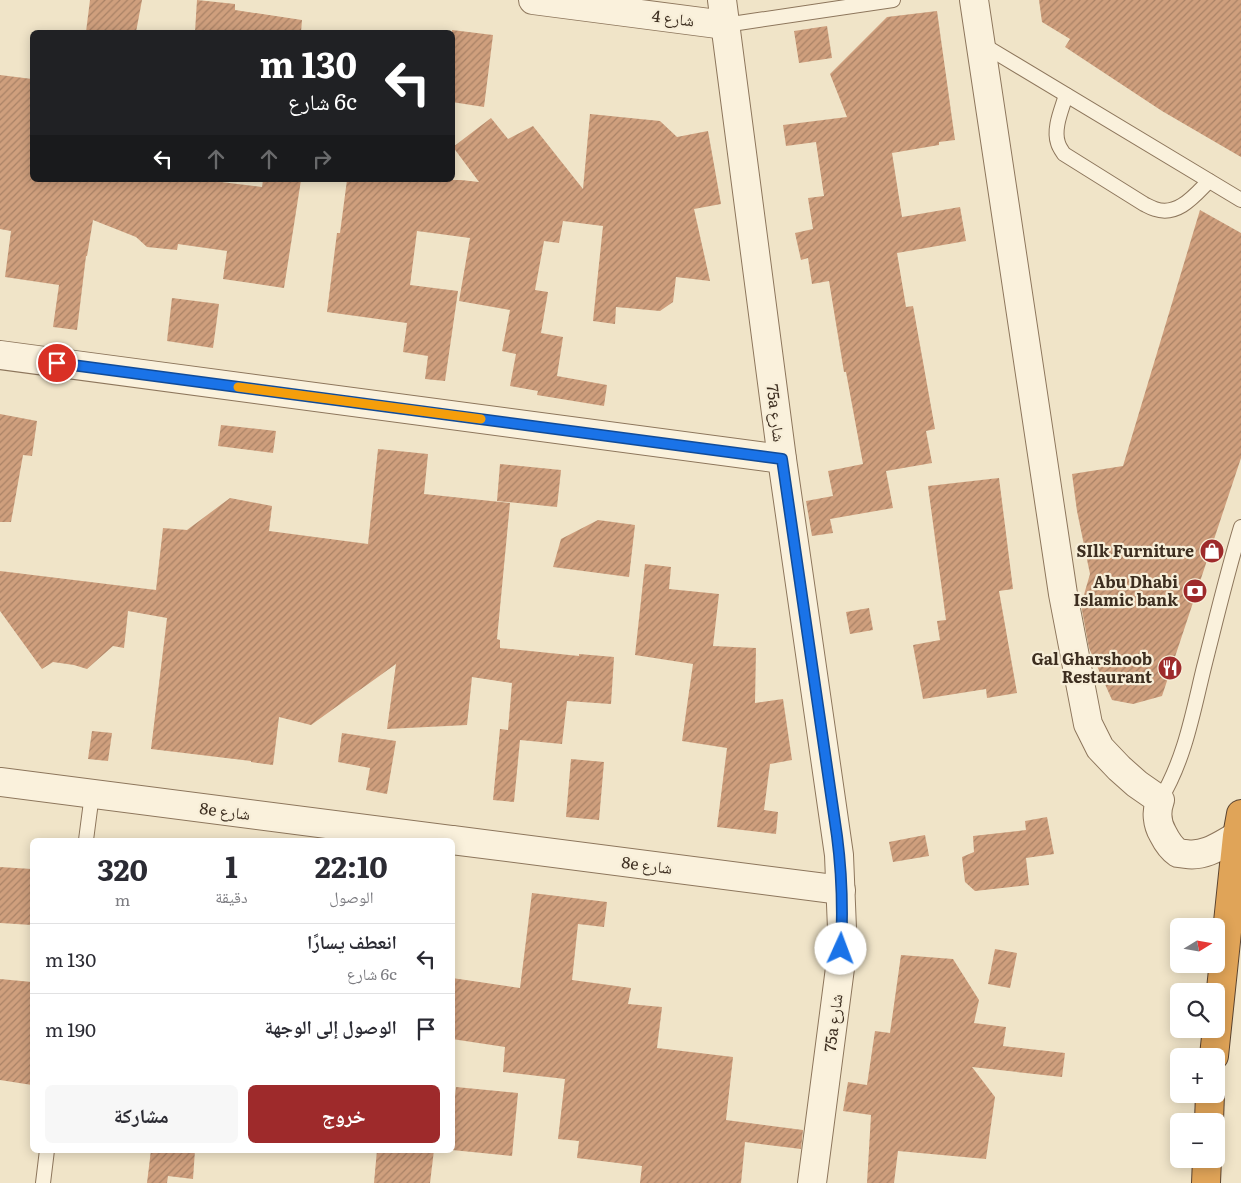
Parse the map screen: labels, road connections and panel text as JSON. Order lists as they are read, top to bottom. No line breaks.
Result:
{"streets":{"street":["شارع 4","75a شارع","8e شارع"]},"crossings":[["شارع 4","75a شارع"],["75a شارع","8e شارع"]],"places":{"shop":["SIlk Furniture"],"bank":["Abu Dhabi Islamic bank"],"restaurant":["Gal Gharshoob Restaurant"]},"north":"right","page":{"turn":["130 m","6c شارع"],"eta":["22:10","الوصول","1","دقيقة","320","m"],"map_buttons":["+","−"],"list":[{"name":"انعطف يسارًا","note":"6c شارع","value":"130 m"},{"name":"الوصول إلى الوجهة","value":"190 m"}],"buttons":["خروج","مشاركة"]}}
